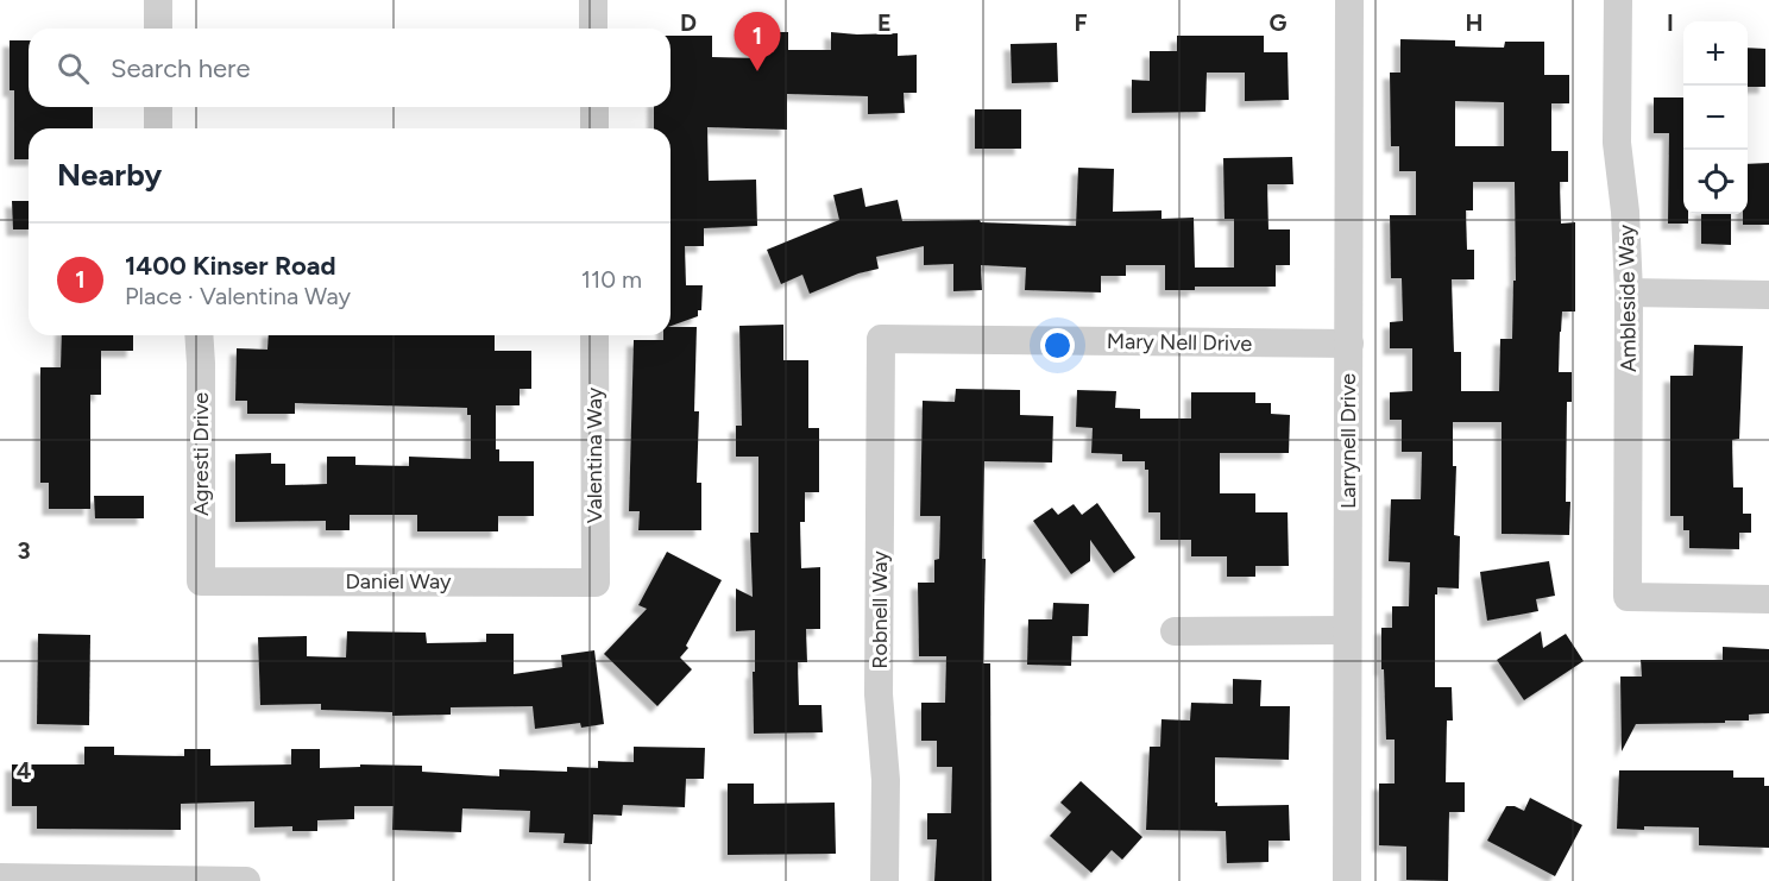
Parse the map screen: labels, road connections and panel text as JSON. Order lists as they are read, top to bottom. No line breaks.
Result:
{"streets":{"street":["Ambleside Way","Mary Nell Drive","Larrynell Drive","Agresti Drive","Valentina Way","Daniel Way","Robnell Way"]},"crossings":[["Mary Nell Drive","Larrynell Drive"],["Mary Nell Drive","Robnell Way"],["Agresti Drive","Daniel Way"],["Valentina Way","Daniel Way"]],"page":{"pins":"1","map_buttons":["+","−"],"search":"Search here","heading":"Nearby","list":[{"mark":"1","name":"1400 Kinser Road","note":"Place · Valentina Way","value":"110 m"}]},"grid":{"columns":["D","E","F","G","H","I"],"rows":["3","4"]}}
